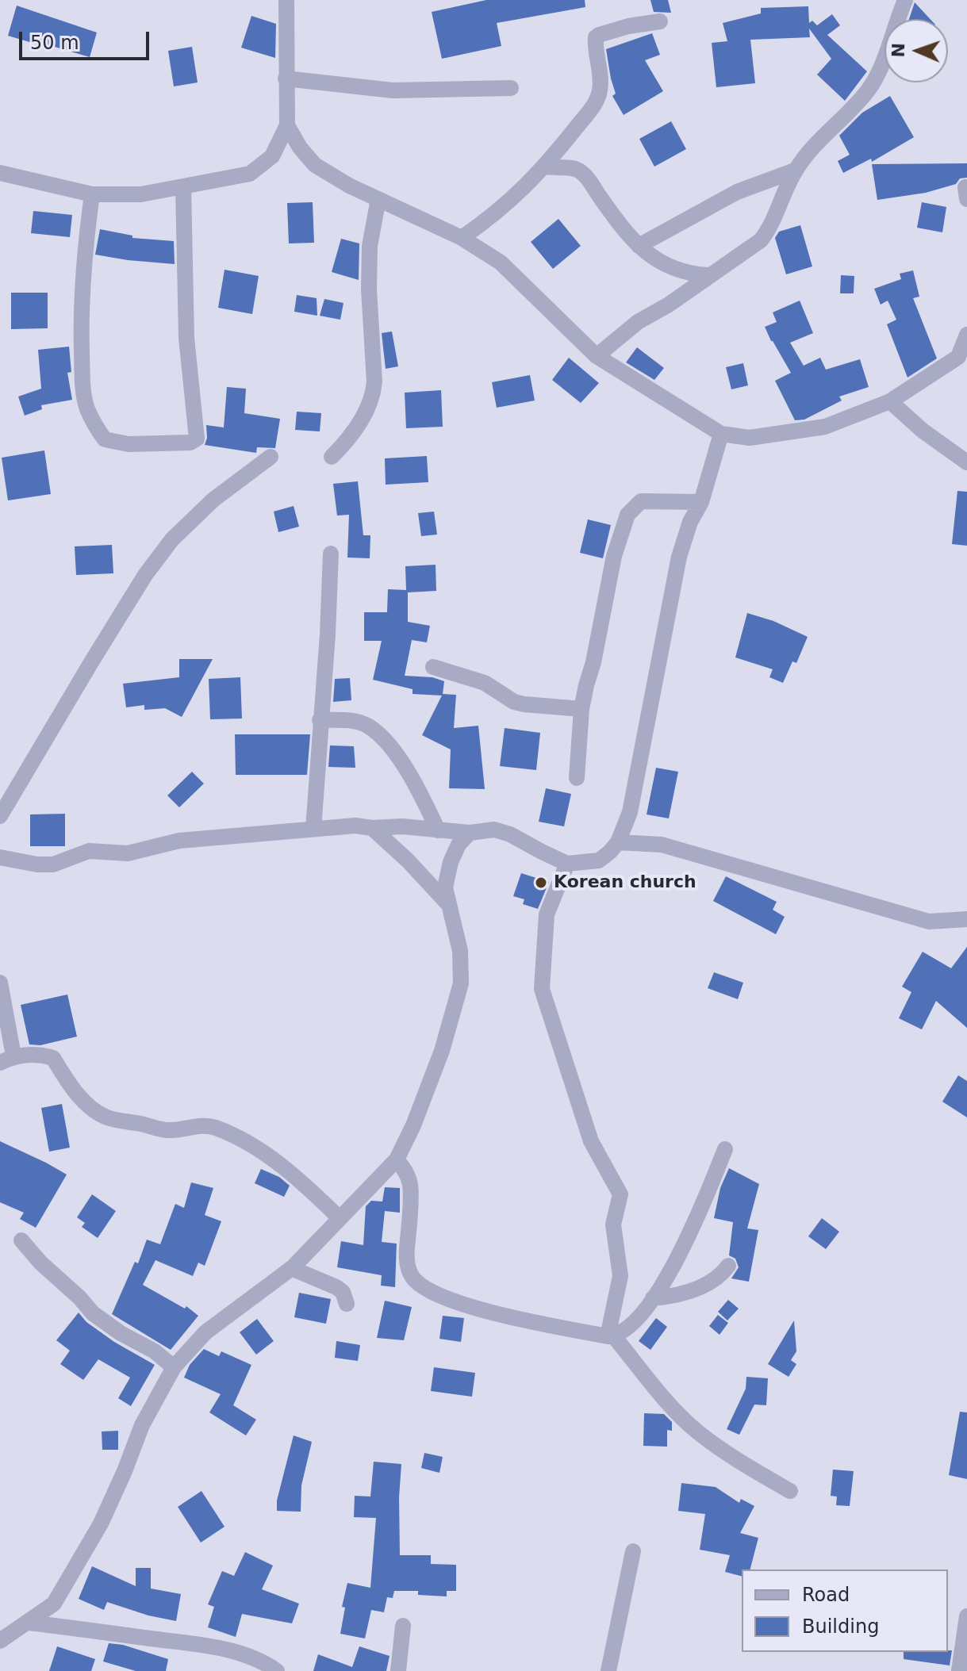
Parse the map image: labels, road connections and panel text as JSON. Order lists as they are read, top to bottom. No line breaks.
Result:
{"places":["Korean church"],"legend":["Road","Building"],"scale_bar":"50 m","north":"left"}
